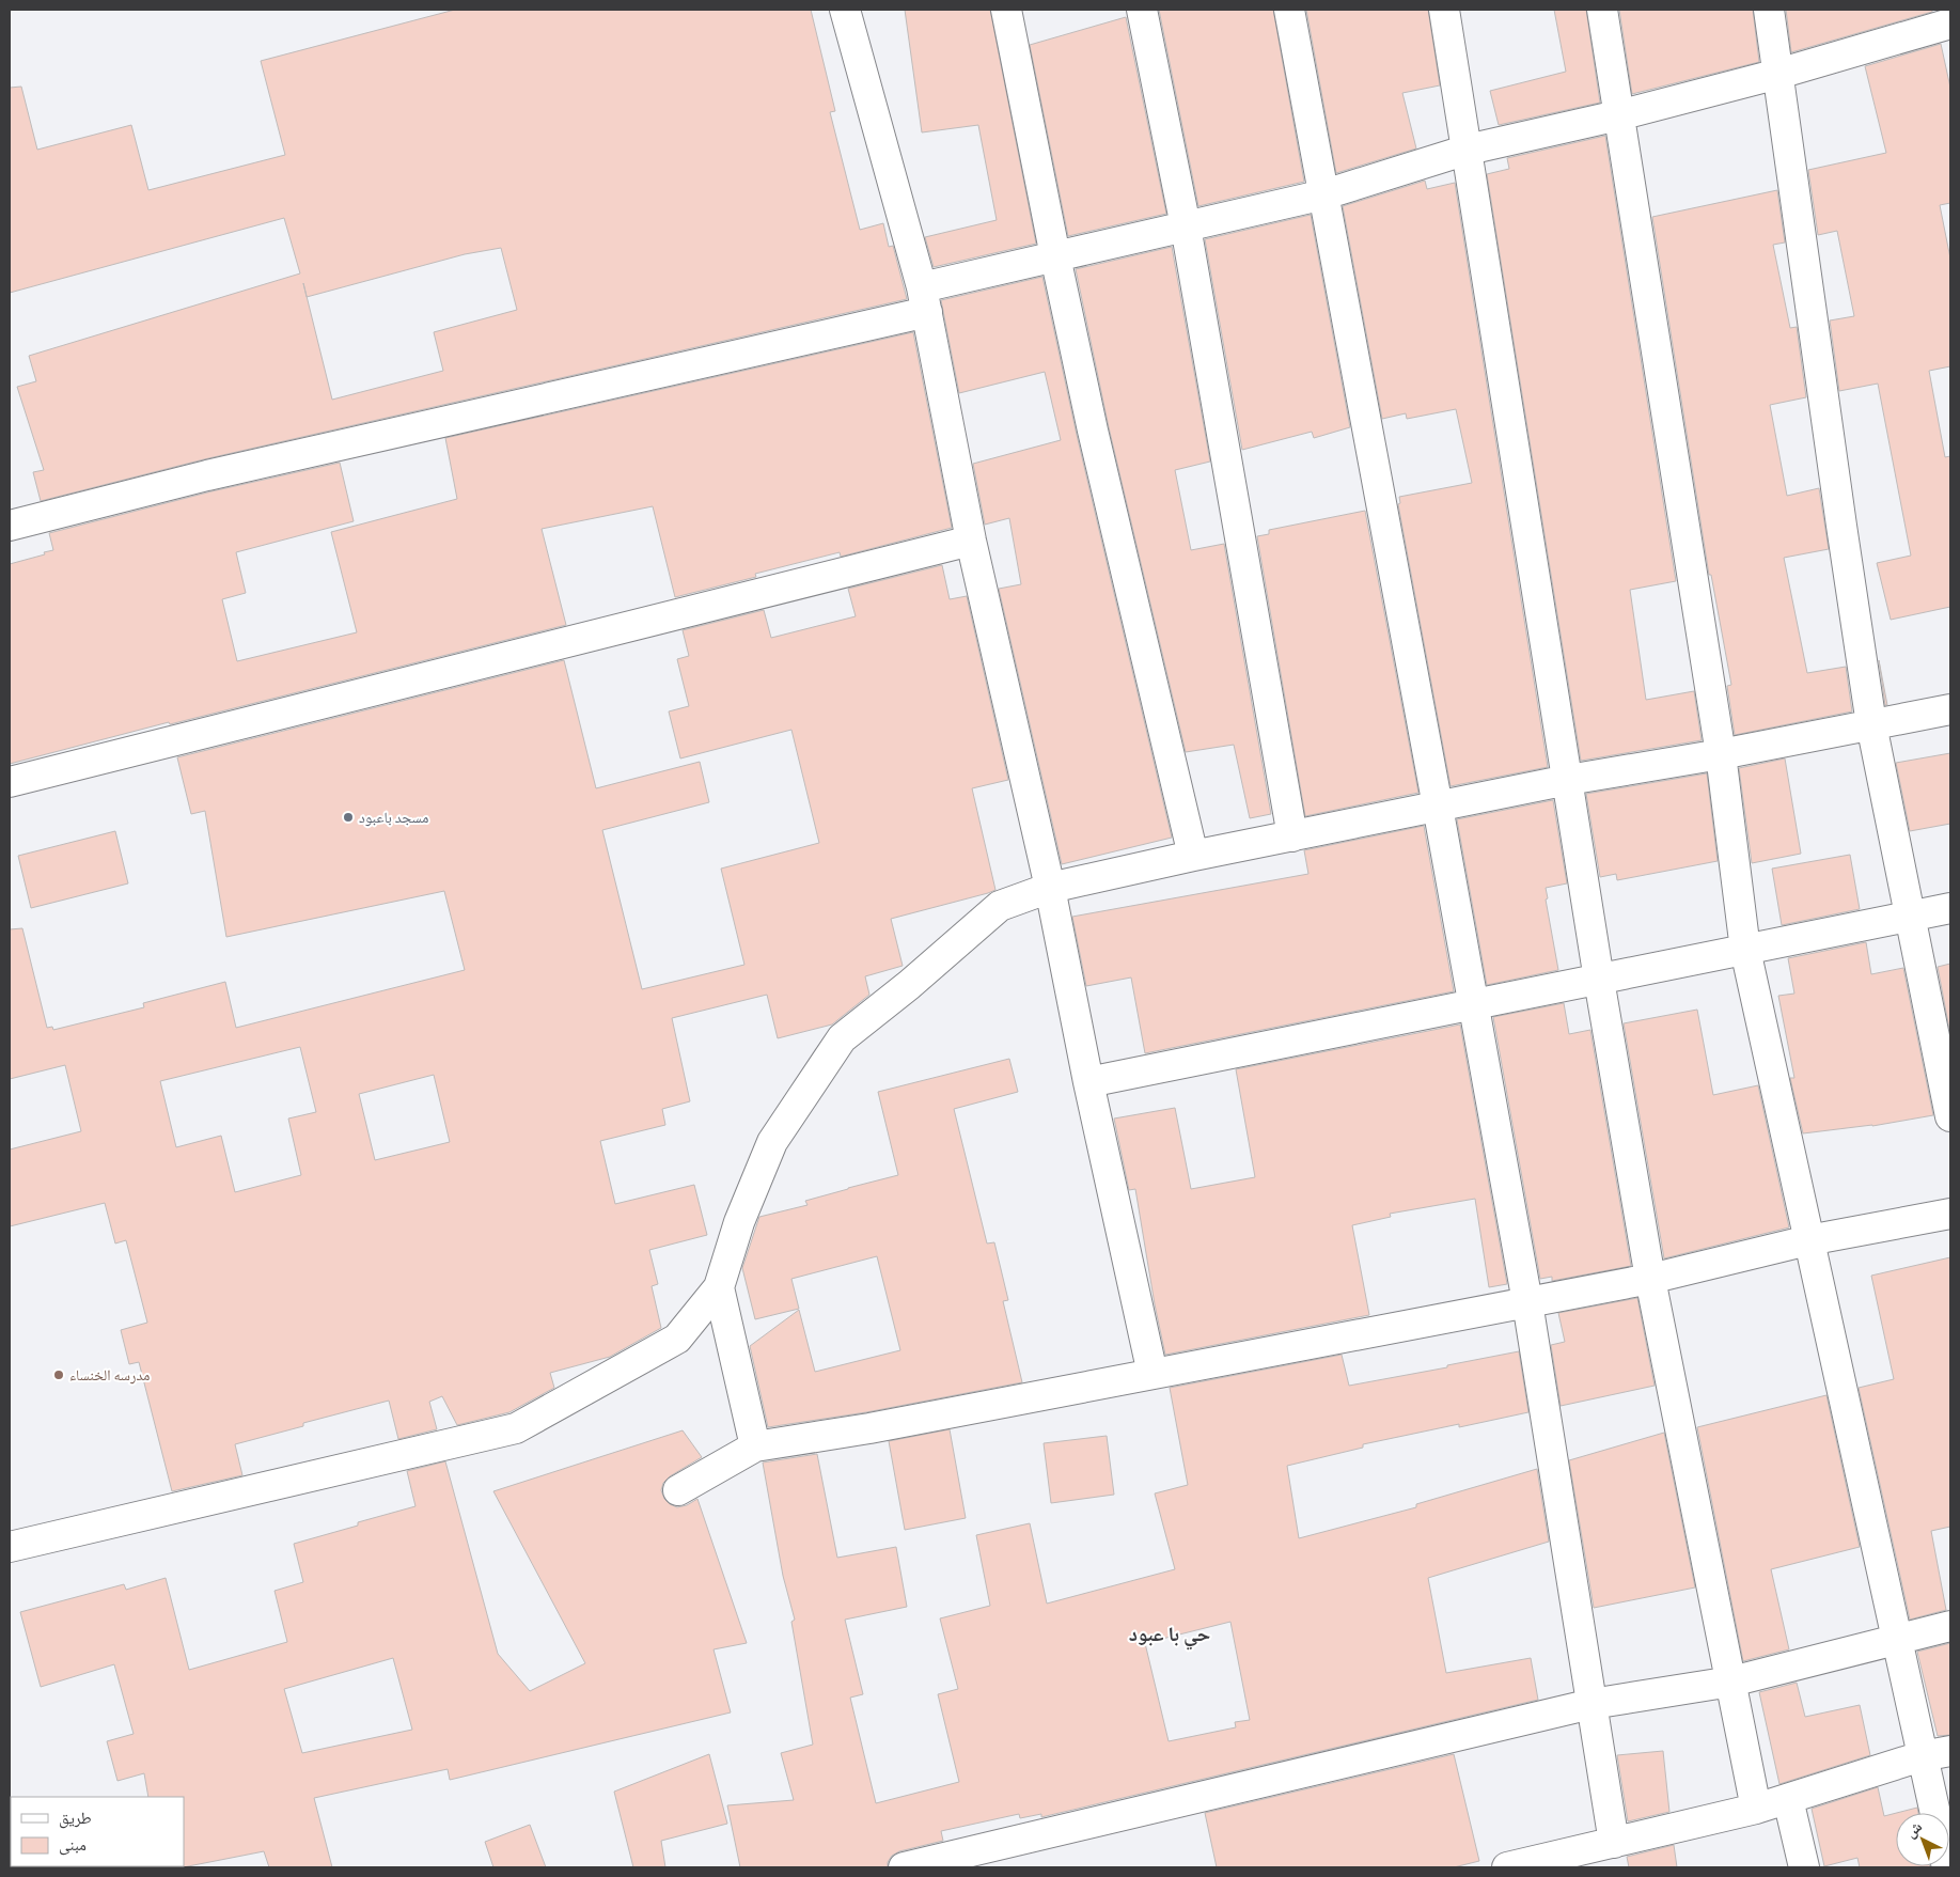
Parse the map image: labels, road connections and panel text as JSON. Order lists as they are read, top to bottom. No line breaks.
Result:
{"districts":["حي با عبود"],"places":["مسجد باعبود","مدرسه الخنساء"],"legend":["طريق","مبنى"],"north":"top left"}
